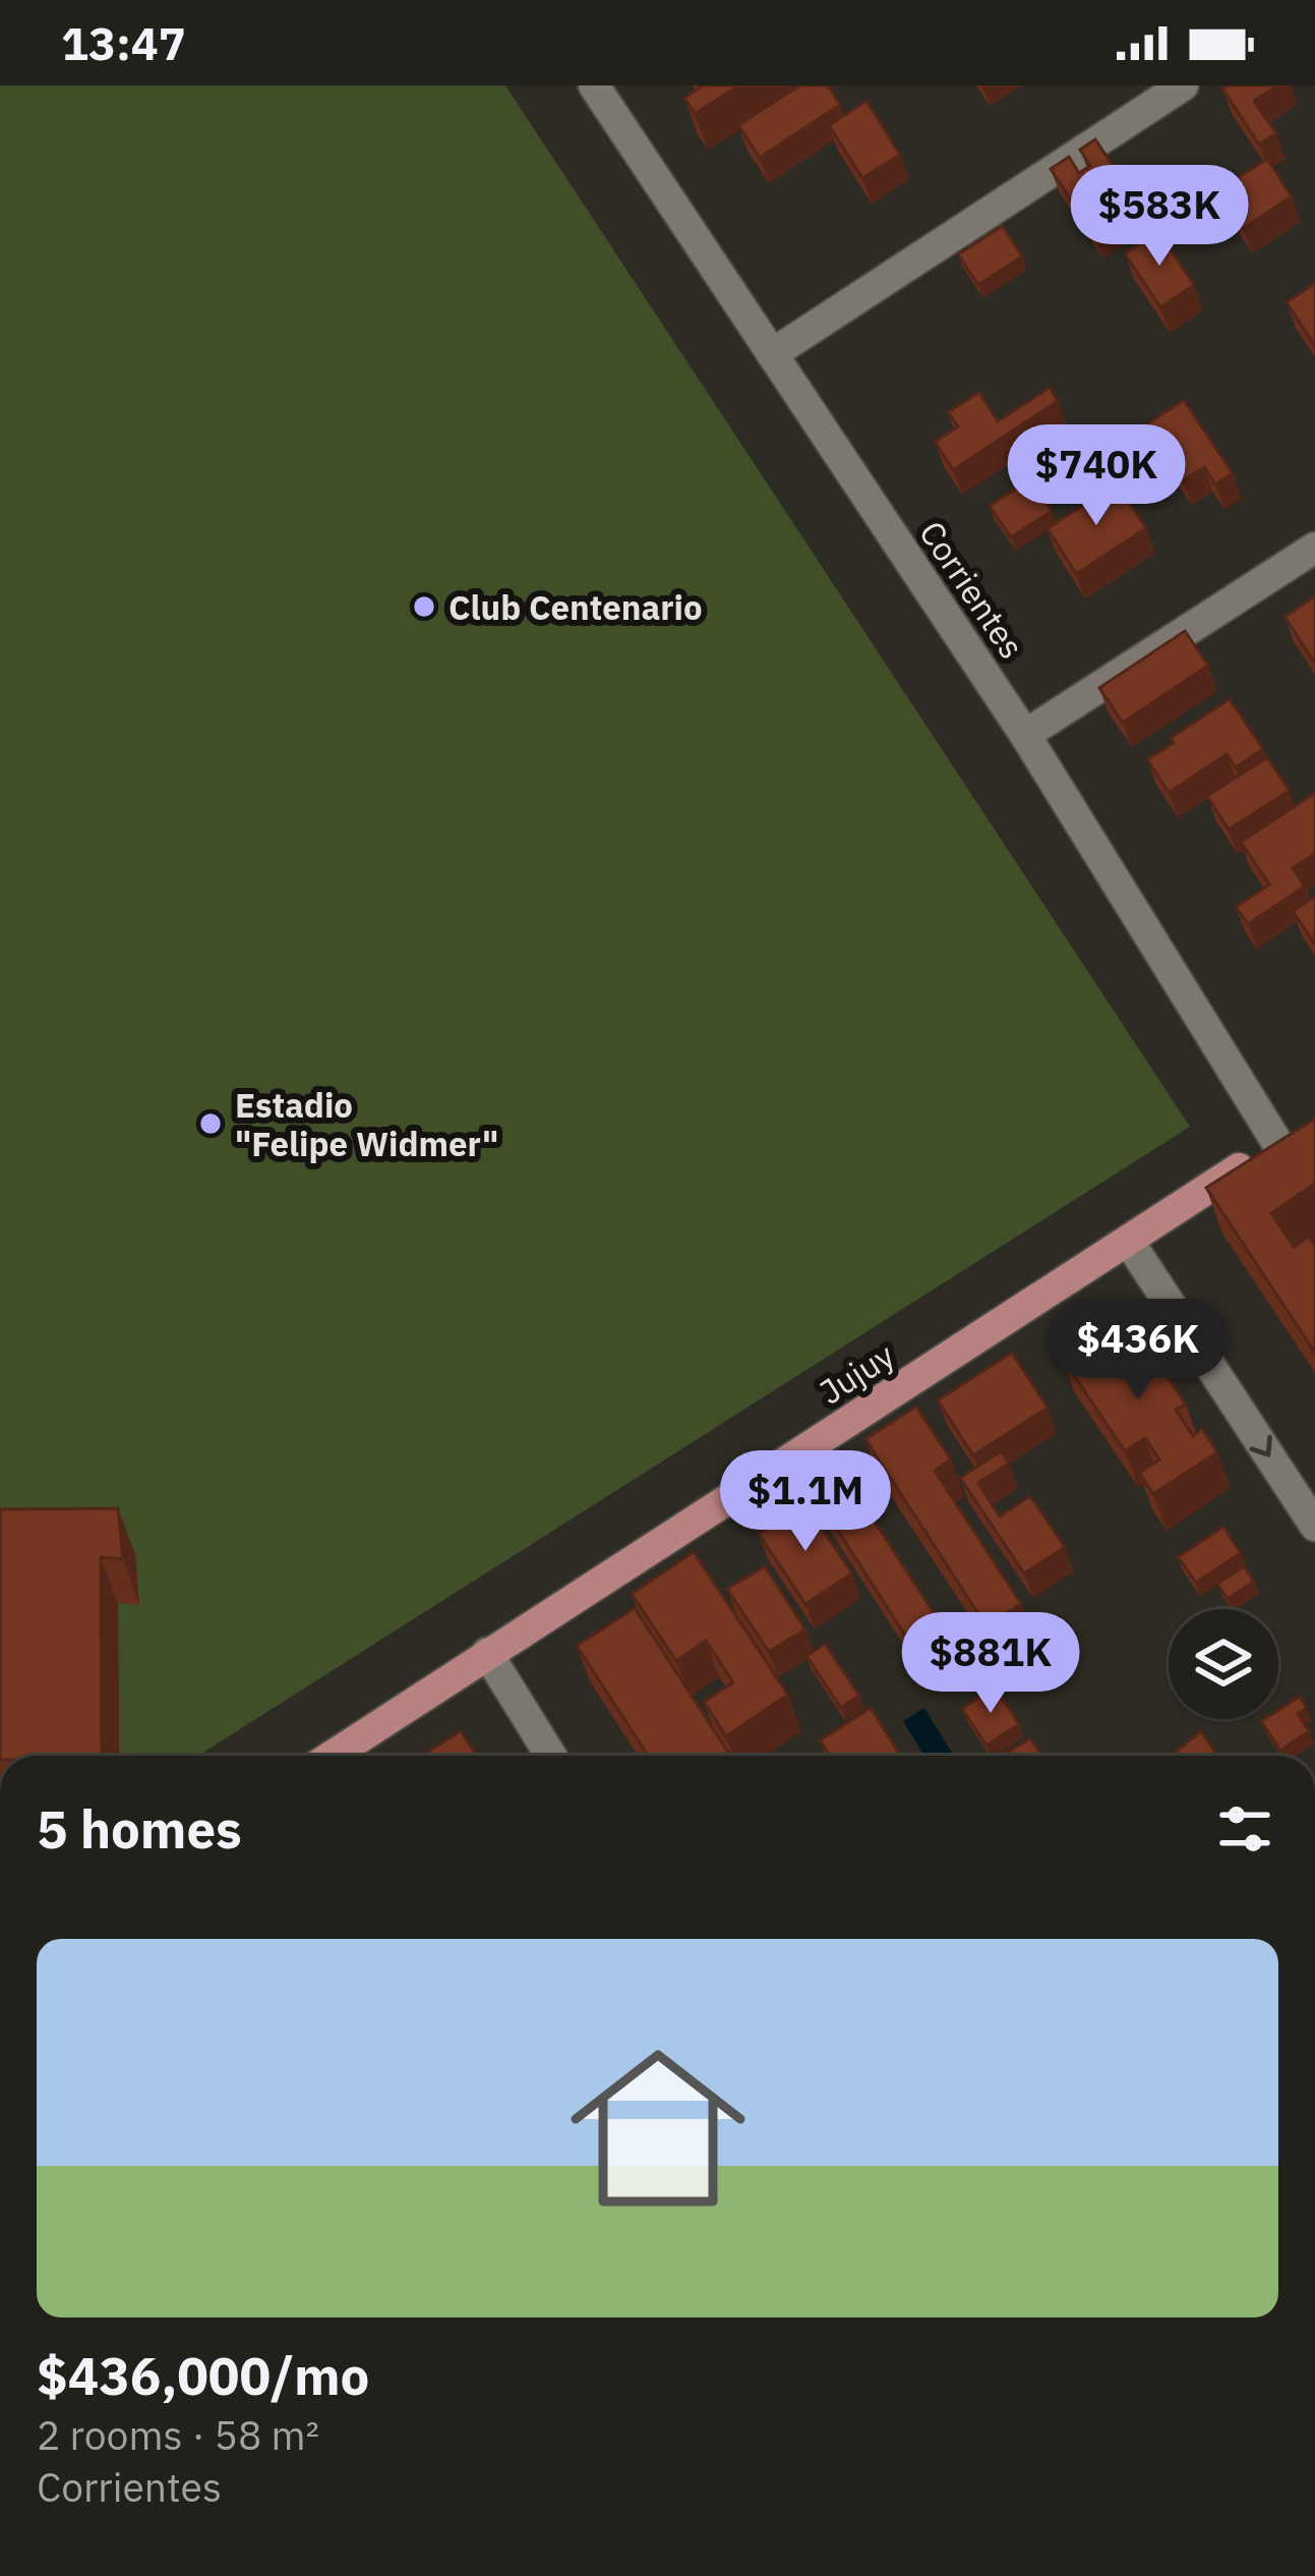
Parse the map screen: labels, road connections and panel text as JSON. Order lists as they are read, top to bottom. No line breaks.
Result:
{"streets":{"main road":["Jujuy"],"street":["Corrientes"]},"crossings":[["Corrientes","Jujuy"]],"places":["Club Centenario","Estadio \"Felipe Widmer\""],"page":{"status":"13:47","price":["$583K","$740K","$436K","$1.1M","$881K"],"heading":"5 homes","list":[{"name":"$436,000/mo","note":"2 rooms · 58 m² · Corrientes"}]}}
